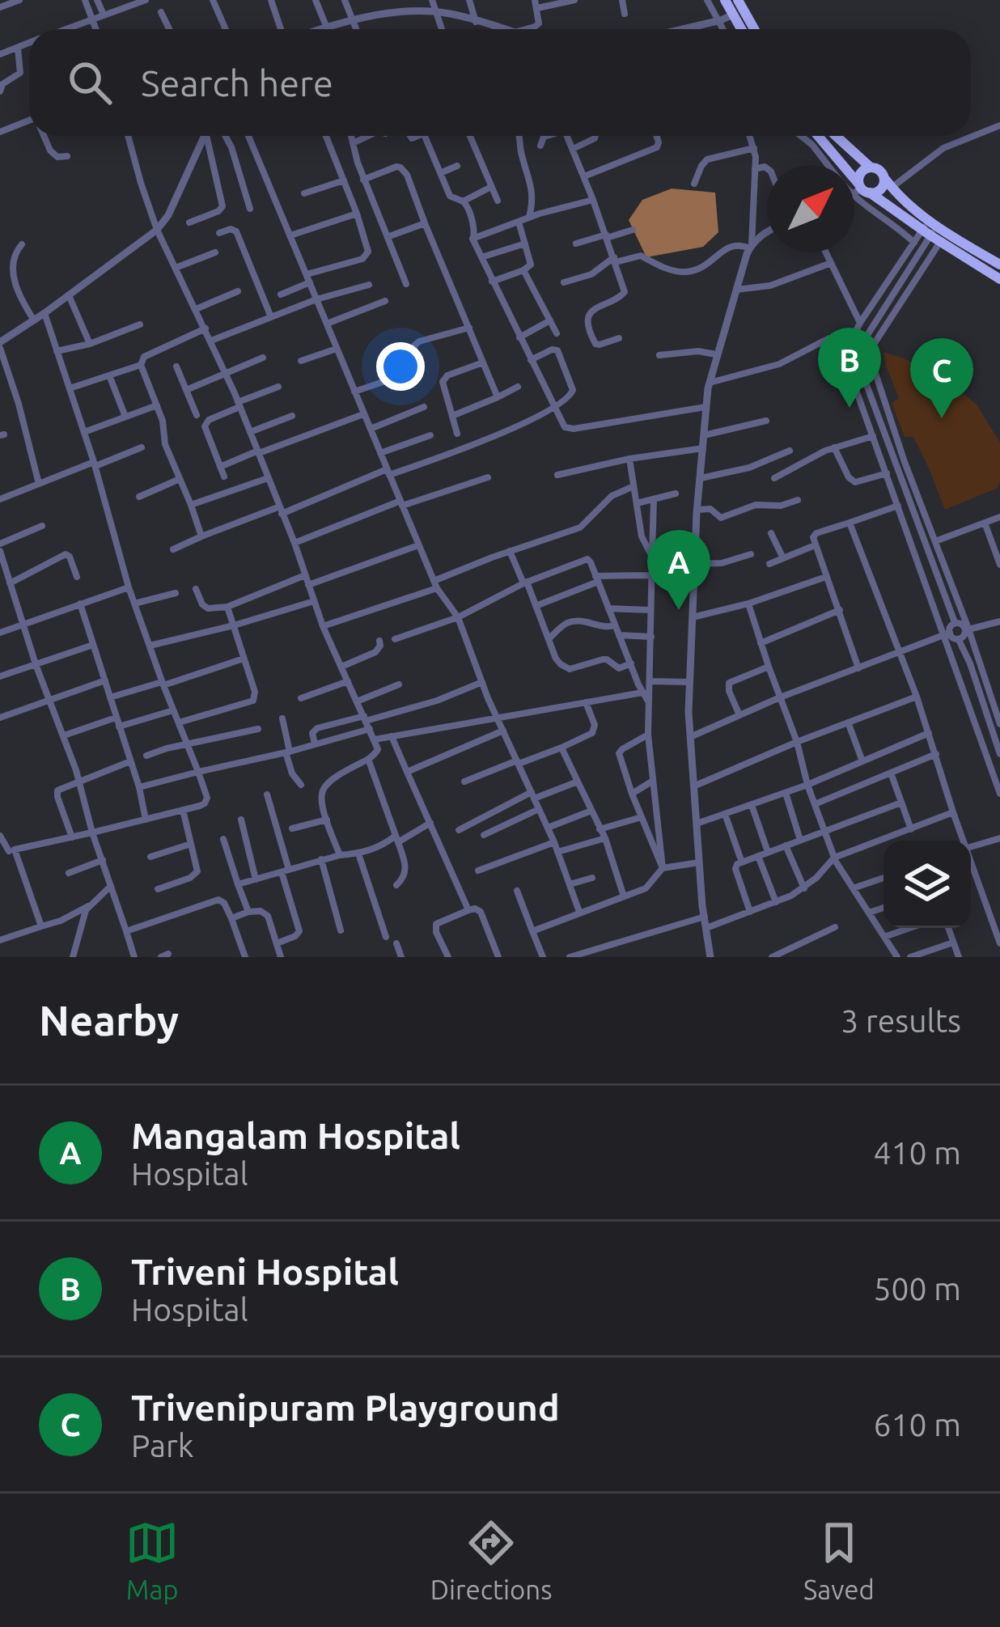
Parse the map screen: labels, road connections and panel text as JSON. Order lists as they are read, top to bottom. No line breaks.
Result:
{"north":"top right","page":{"search":"Search here","pins":["B","C","A"],"heading":["Nearby","3 results"],"list":[{"mark":"A","name":"Mangalam Hospital","note":"Hospital","value":"410 m"},{"mark":"B","name":"Triveni Hospital","note":"Hospital","value":"500 m"},{"mark":"C","name":"Trivenipuram Playground","note":"Park","value":"610 m"}],"nav":["Map","Directions","Saved"]}}
